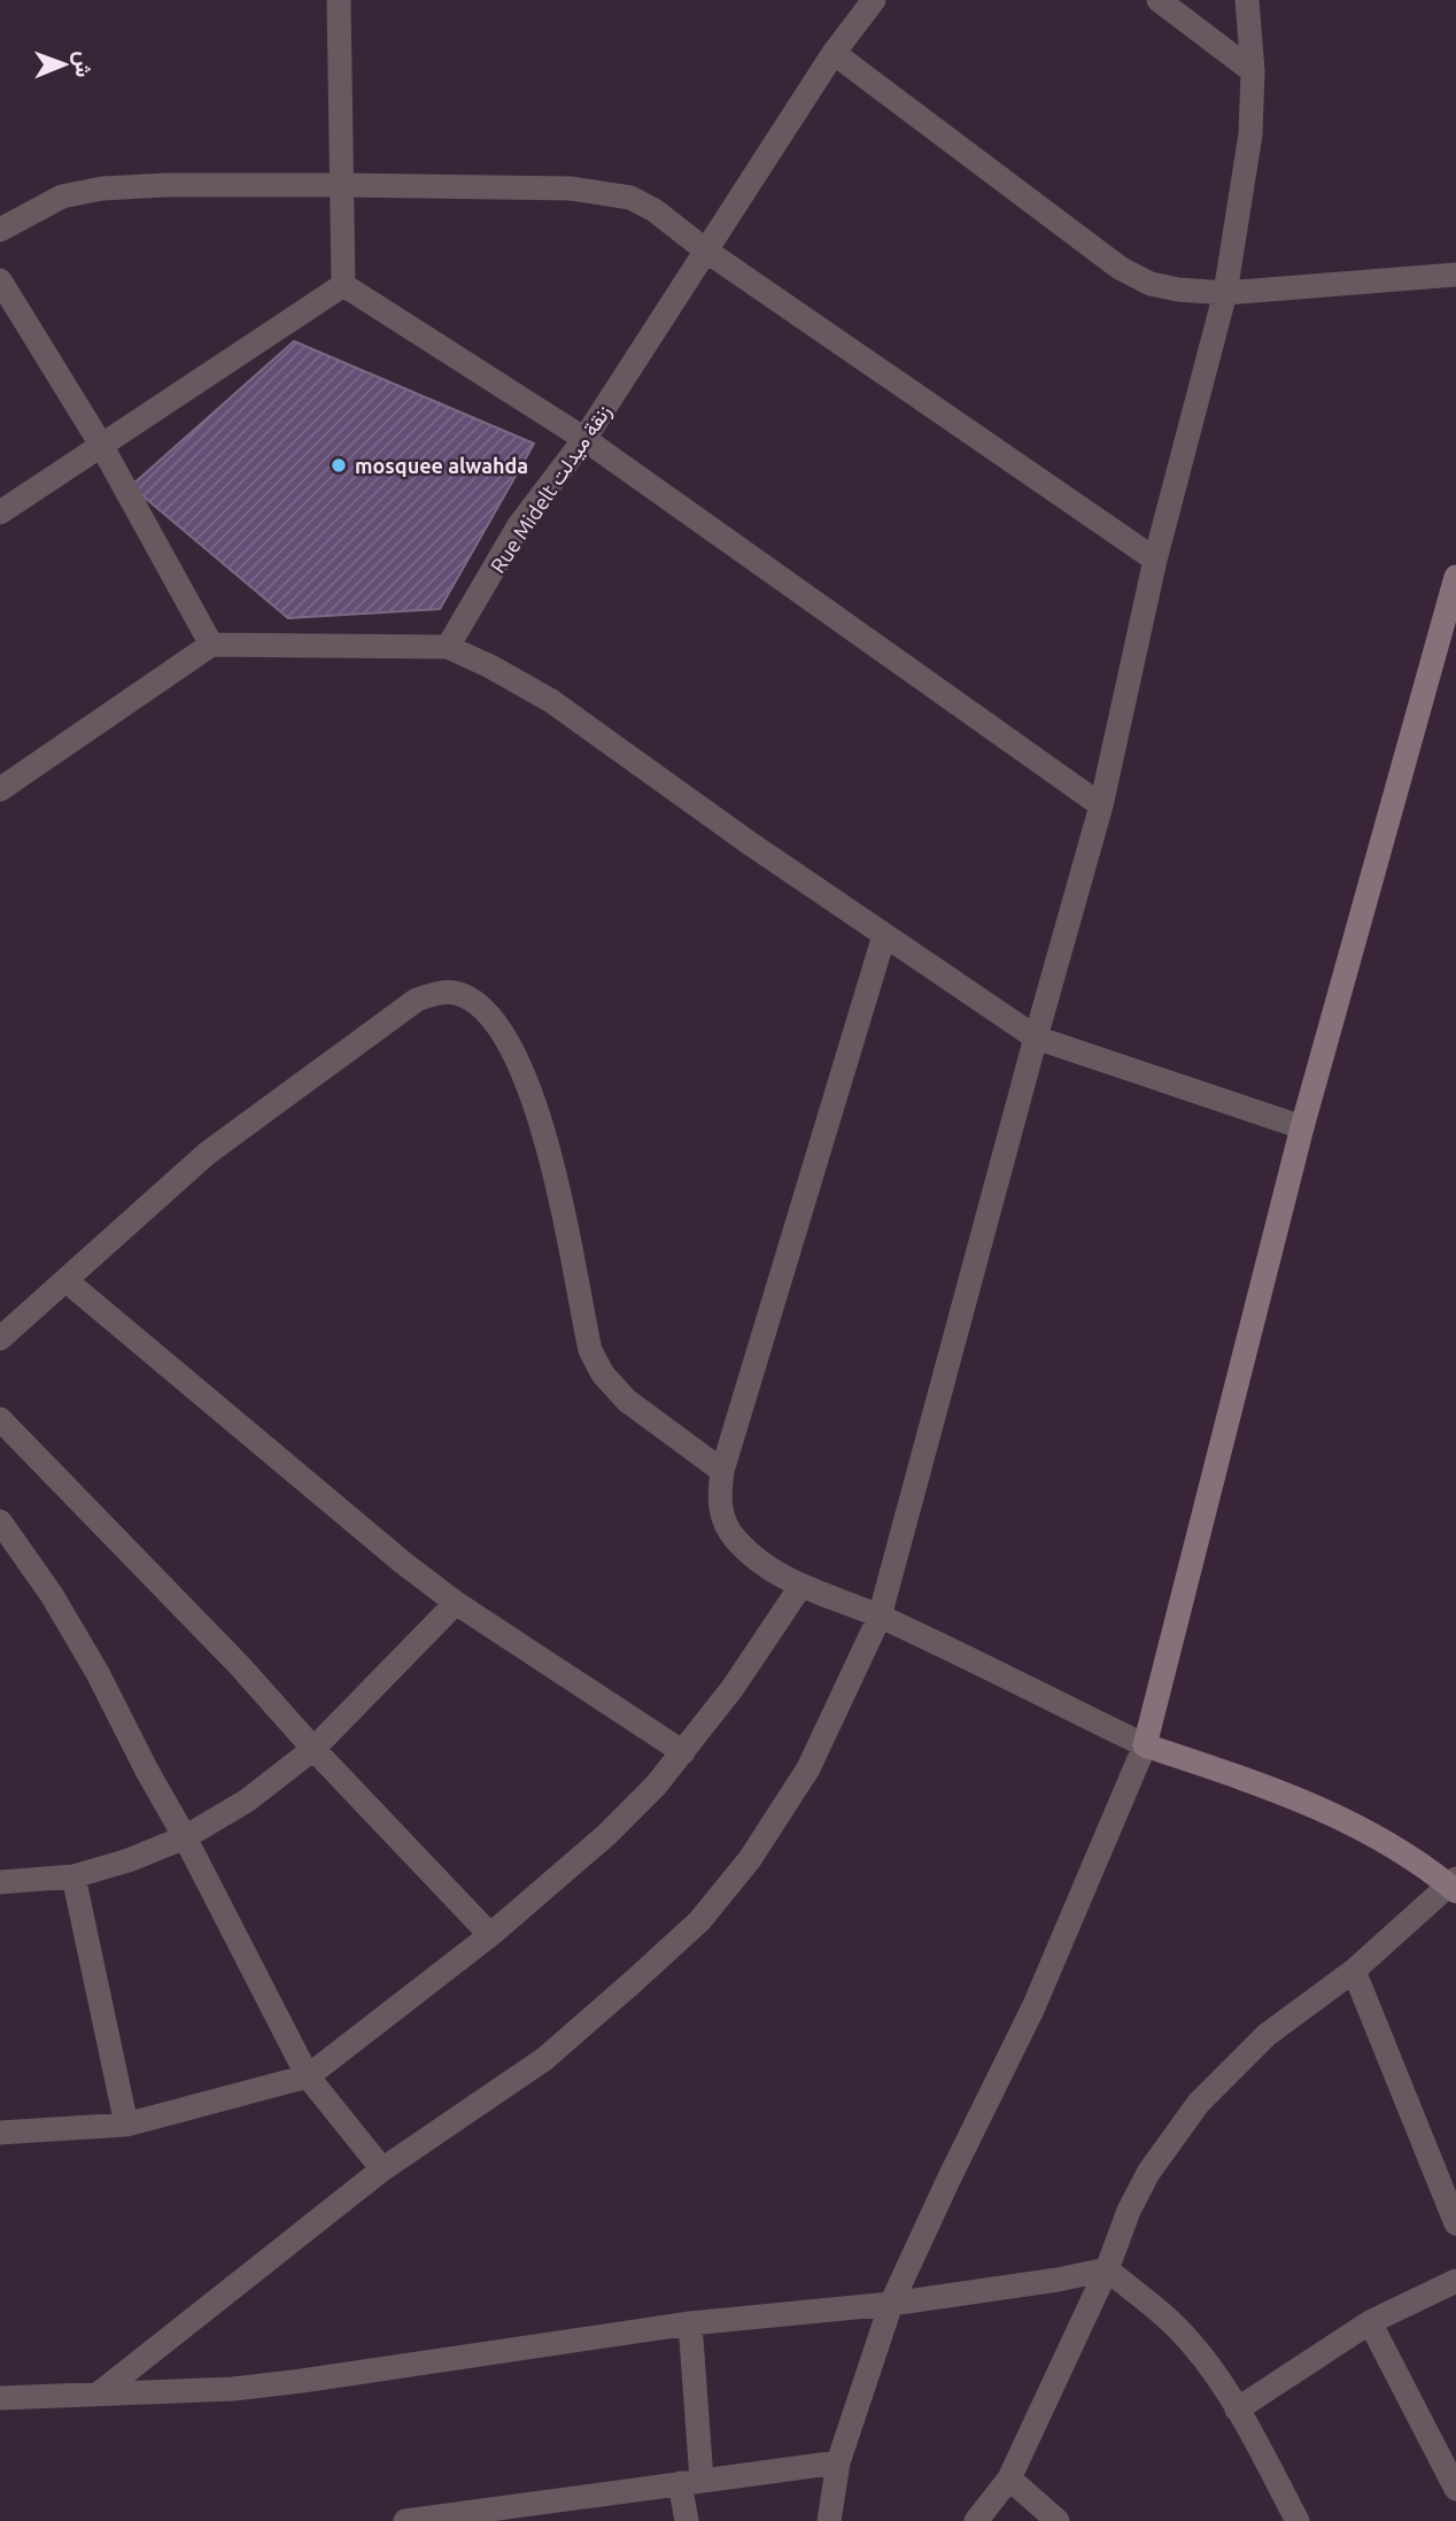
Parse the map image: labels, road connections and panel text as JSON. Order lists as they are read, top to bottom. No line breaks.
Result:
{"streets":{"street":["Rue Midelt زنقة ميدلت"]},"places":["mosquee alwahda"],"north":"right"}
